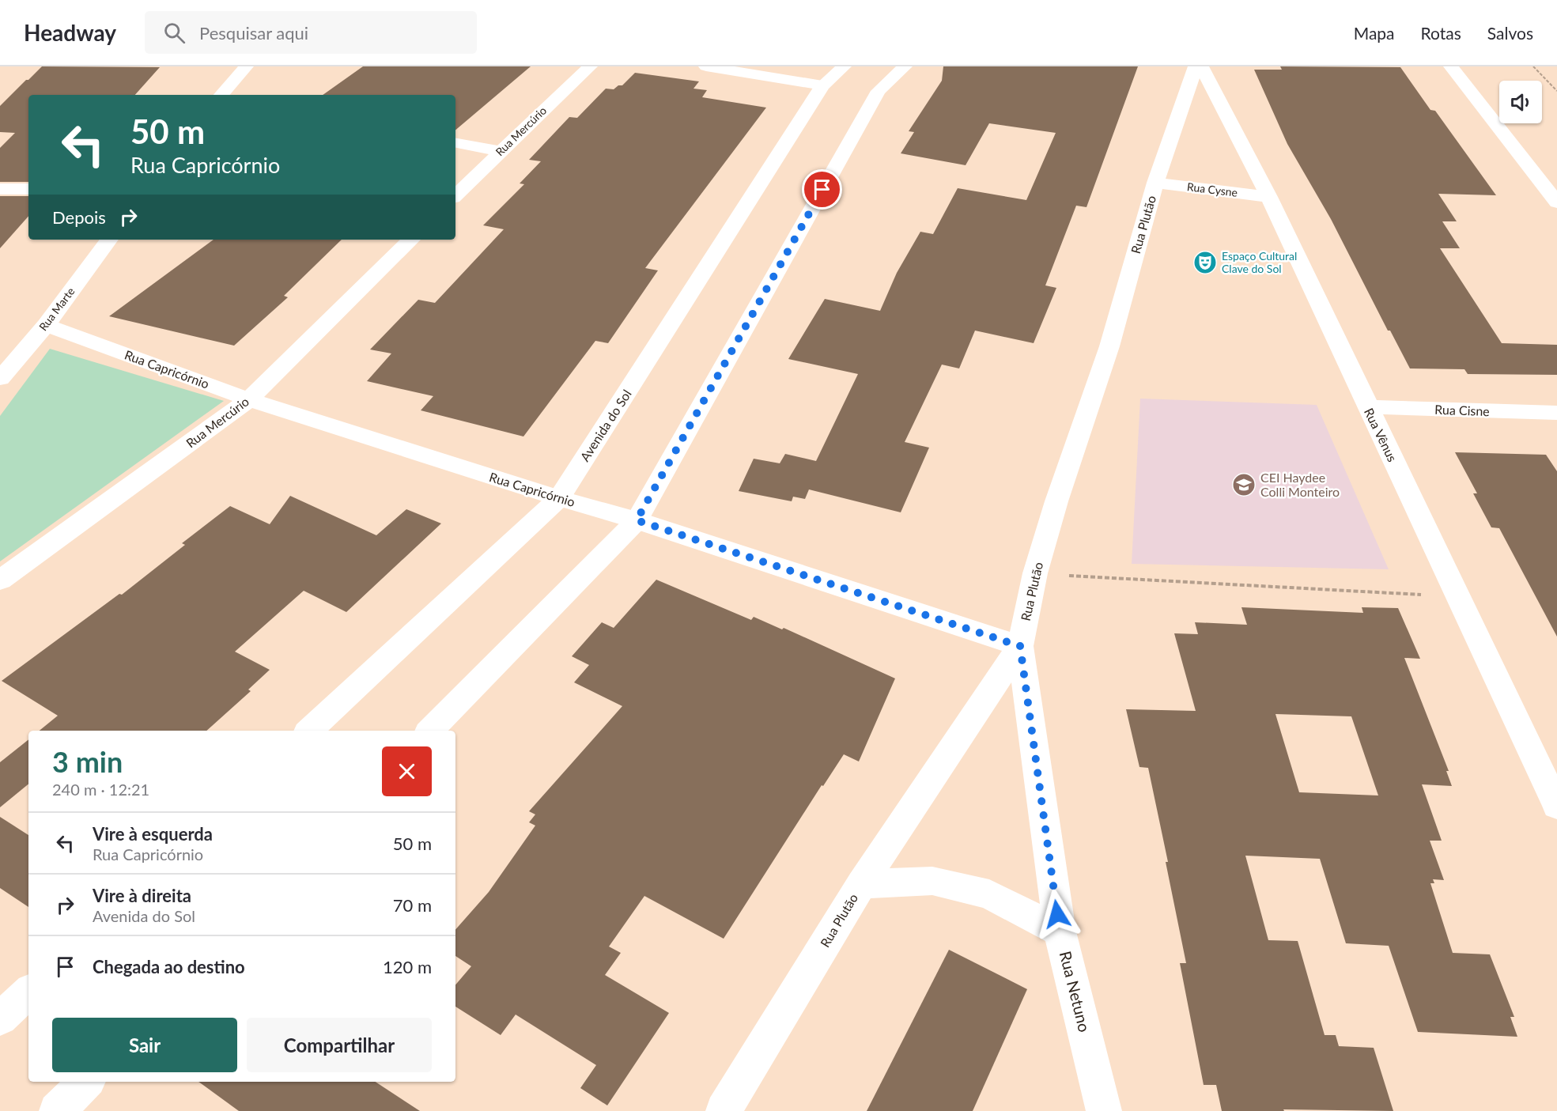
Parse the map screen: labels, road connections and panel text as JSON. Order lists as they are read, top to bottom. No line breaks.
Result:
{"streets":{"street":["Rua Mercúrio","Rua Cysne","Rua Plutão","Rua Marte","Rua Capricórnio","Rua Cisne","Avenida do Sol","Rua Vênus","Rua Netuno"]},"crossings":[["Rua Mercúrio","Rua Capricórnio"],["Rua Cysne","Rua Plutão"],["Rua Cysne","Rua Vênus"],["Rua Plutão","Rua Capricórnio"],["Rua Plutão","Rua Netuno"],["Rua Marte","Rua Capricórnio"],["Rua Capricórnio","Avenida do Sol"],["Rua Capricórnio","Rua Netuno"],["Rua Cisne","Rua Vênus"]],"places":{"theatre":["Espaço Cultural Clave do Sol"],"school or university":["CEI Haydee Colli Monteiro"]},"page":{"header":"Headway","search":"Pesquisar aqui","nav":["Mapa","Rotas","Salvos"],"turn":["50 m","Rua Capricórnio"],"then":"Depois","heading":["3 min","240 m · 12:21"],"list":[{"name":"Vire à esquerda","note":"Rua Capricórnio","value":"50 m"},{"name":"Vire à direita","note":"Avenida do Sol","value":"70 m"},{"name":"Chegada ao destino","value":"120 m"}],"buttons":["Sair","Compartilhar"]}}
